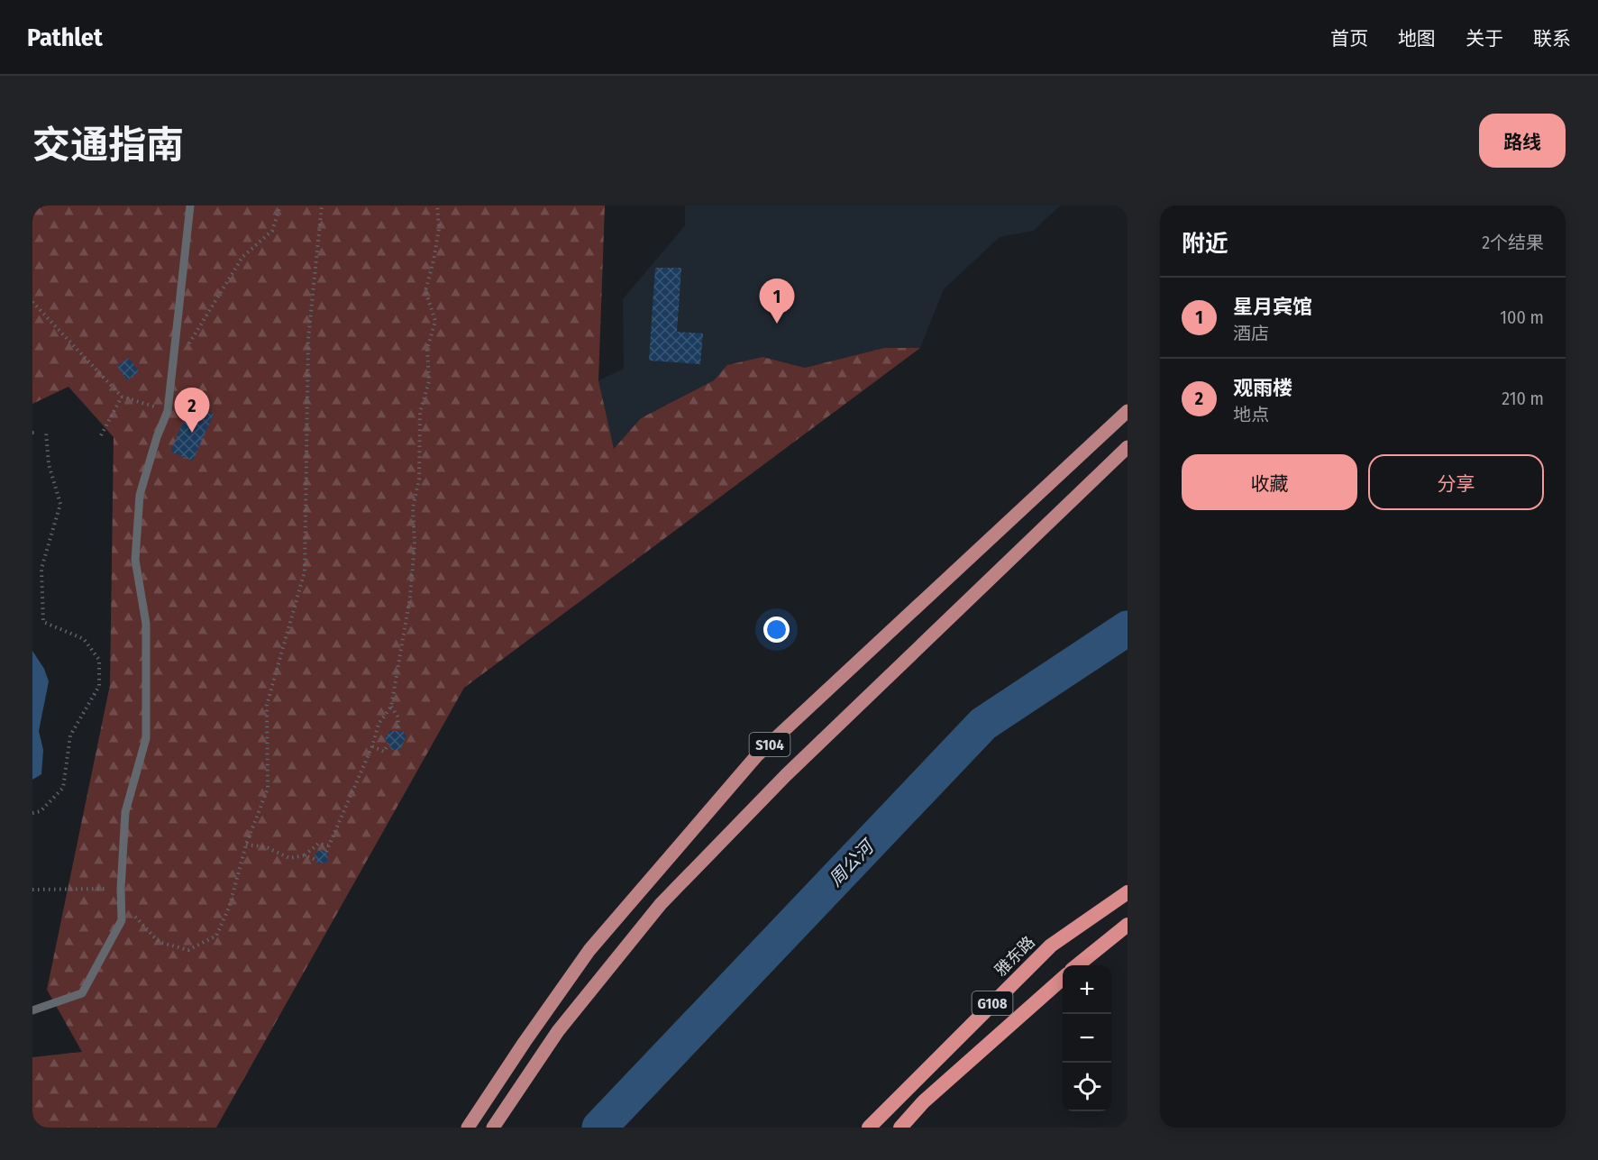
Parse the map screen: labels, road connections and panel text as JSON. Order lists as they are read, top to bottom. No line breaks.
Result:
{"streets":{"highway":["雅东路","G108"],"main road":["S104"]},"water":["周公河"],"page":{"header":"Pathlet","nav":["首页","地图","关于","联系"],"title":"交通指南","buttons":["路线",["收藏","分享"]],"heading":["附近","2个结果"],"list":[{"mark":"1","name":"星月宾馆","note":"酒店","value":"100 m"},{"mark":"2","name":"观雨楼","note":"地点","value":"210 m"}],"pins":["1","2"],"map_buttons":["+","−"]}}
